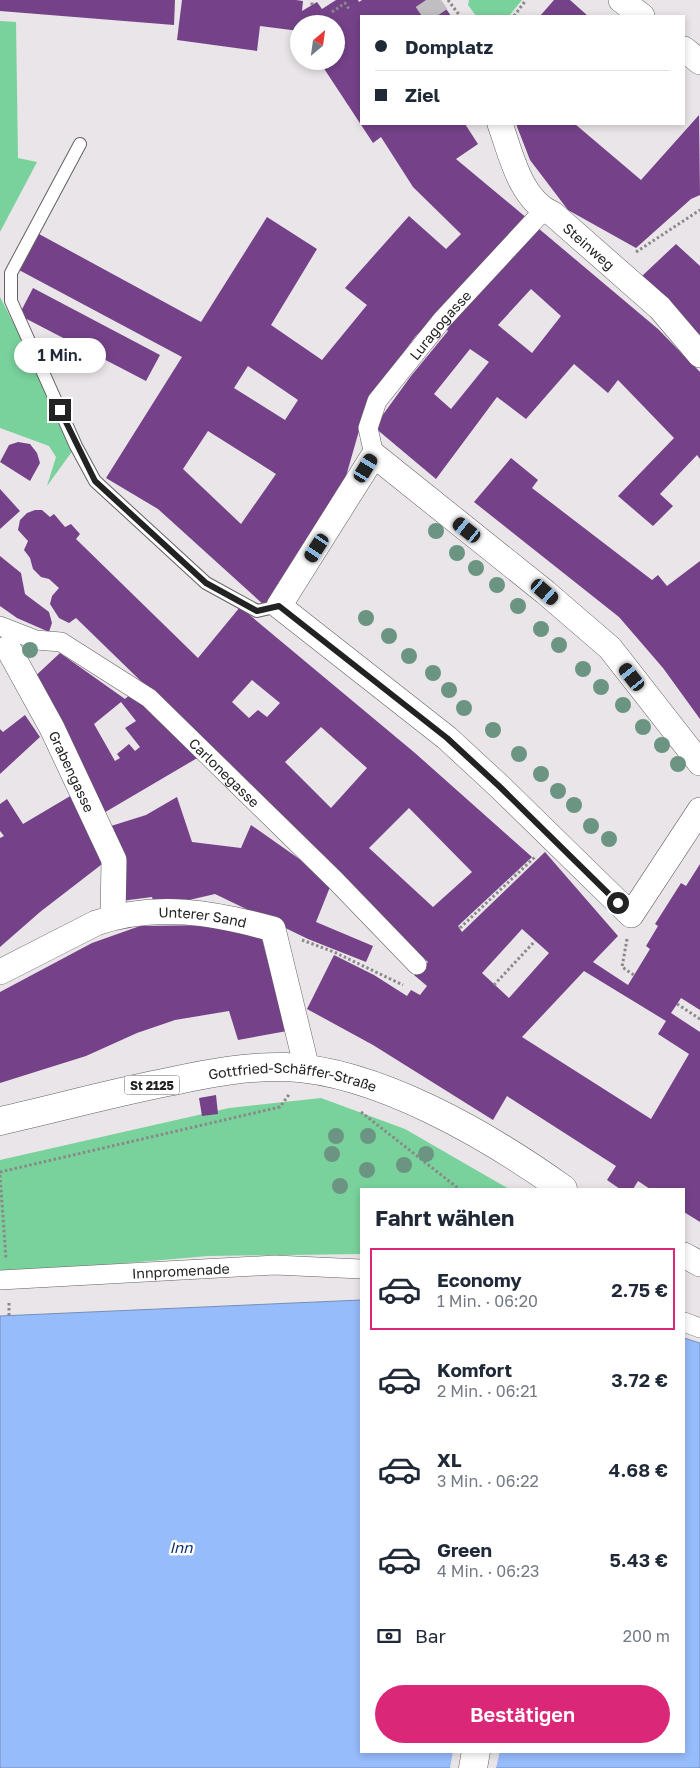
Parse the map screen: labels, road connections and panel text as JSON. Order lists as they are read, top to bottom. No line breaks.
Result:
{"streets":{"main road":["Gottfried-Schäffer-Straße","St 2125"],"street":["Steinweg","Luragogasse","Grabengasse","Carlonegasse","Unterer Sand","Innpromenade"]},"crossings":[["Steinweg","Luragogasse"],["Grabengasse","Carlonegasse"],["Grabengasse","Unterer Sand"],["Unterer Sand","Gottfried-Schäffer-Straße"]],"water":["Inn"],"north":"top right","page":{"banner":["Domplatz","Ziel"],"bubble":"1 Min.","heading":"Fahrt wählen","list":[{"name":"Economy","note":"1 Min. · 06:20","value":"2.75 €"},{"name":"Komfort","note":"2 Min. · 06:21","value":"3.72 €"},{"name":"XL","note":"3 Min. · 06:22","value":"4.68 €"},{"name":"Green","note":"4 Min. · 06:23","value":"5.43 €"}],"pay":["Bar","200 m"],"buttons":"Bestätigen"}}
